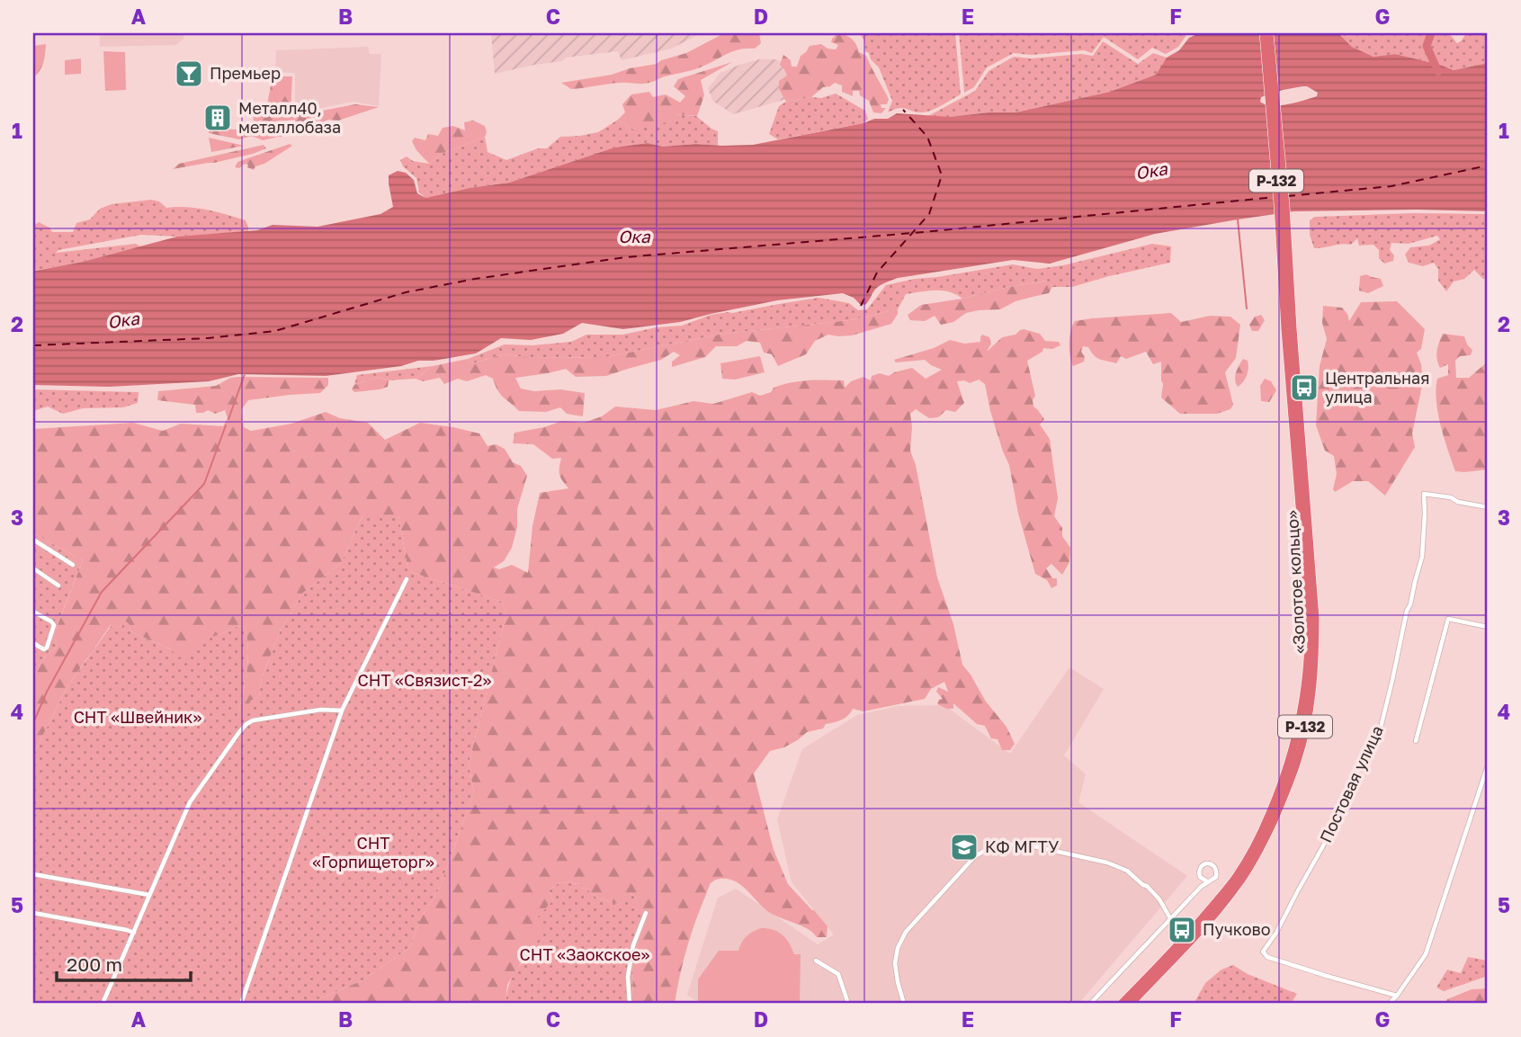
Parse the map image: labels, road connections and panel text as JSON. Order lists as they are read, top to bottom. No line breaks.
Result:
{"streets":{"highway":["Р-132","«Золотое кольцо»"],"street":["Постовая улица"]},"crossings":[["Р-132","«Золотое кольцо»"]],"water":["Ока"],"parks":["СНТ «Связист-2»","СНТ «Швейник»","СНТ «Горпищеторг»","СНТ «Заокское»"],"places":{"bar":["Премьер"],"building":["Металл40, металлобаза"],"bus stop":["Центральная улица","Пучково"],"school or university":["КФ МГТУ"]},"scale_bar":"200 m","grid":{"columns":["A","B","C","D","E","F","G"],"rows":["1","2","3","4","5"]}}
